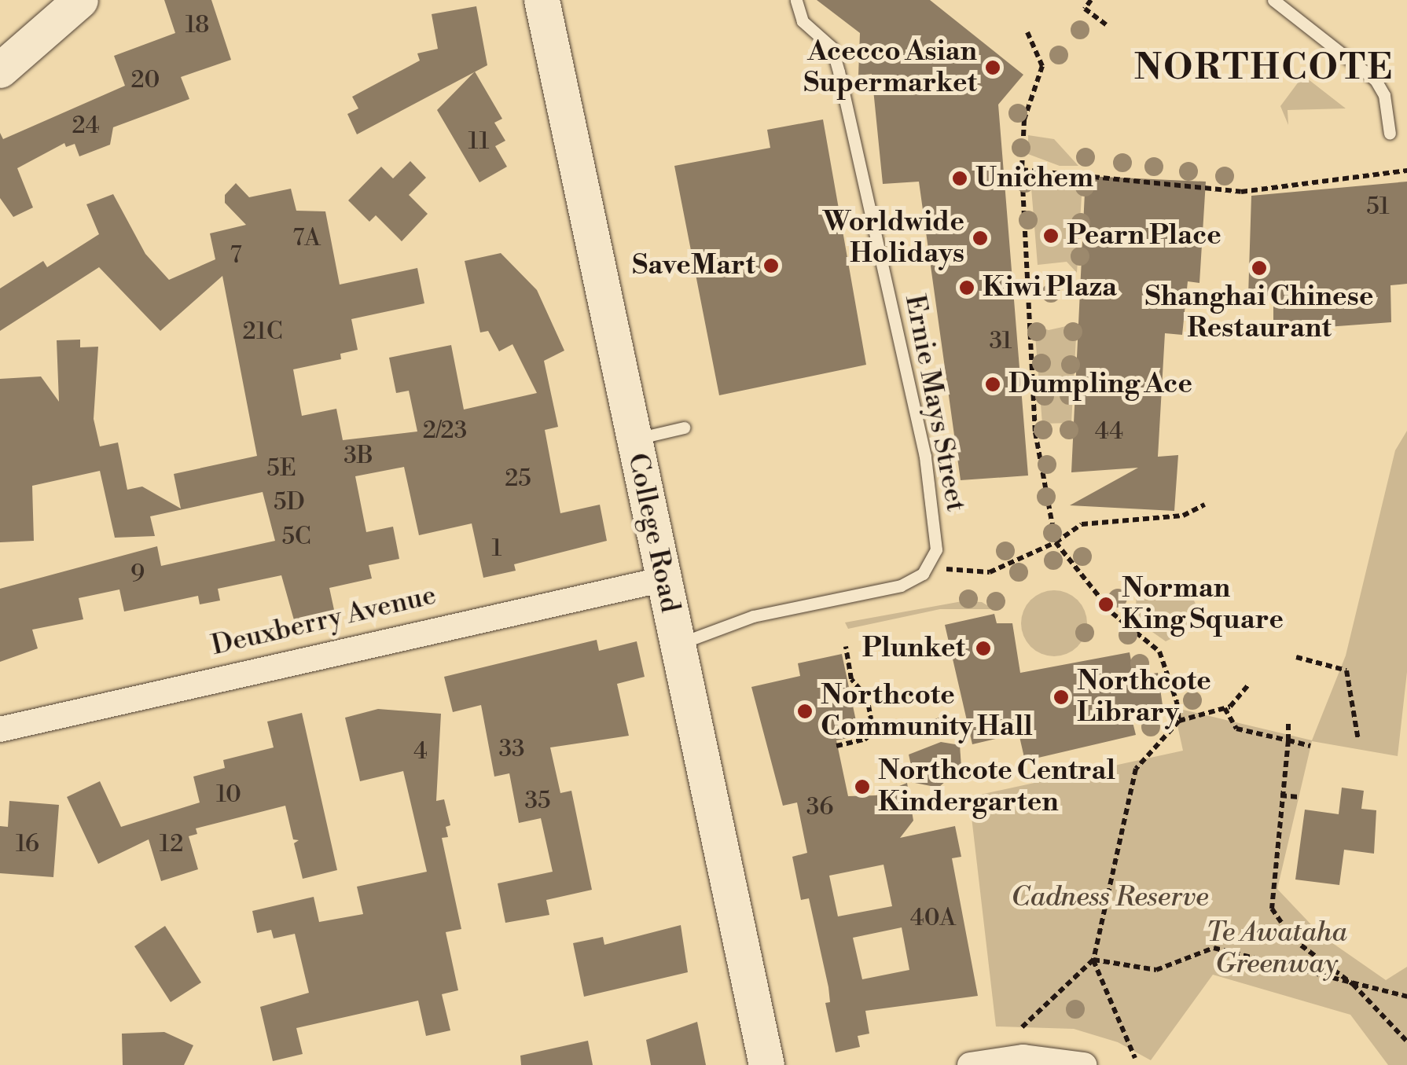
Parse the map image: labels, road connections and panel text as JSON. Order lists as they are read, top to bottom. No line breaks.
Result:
{"streets":{"main road":["College Road"],"street":["Deuxberry Avenue"],"lane":["Ernie Mays Street"]},"crossings":[["College Road","Deuxberry Avenue"]],"districts":["NORTHCOTE"],"parks":["Cadness Reserve","Te Awataha Greenway"],"places":["Acecco Asian Supermarket","Unichem","Pearn Place","Worldwide Holidays","SaveMart","Shanghai Chinese Restaurant","Kiwi Plaza","Dumpling Ace","Norman King Square","Plunket","Northcote Library","Northcote Community Hall","Northcote Central Kindergarten"],"house_numbers":["18","20","24","11","51","7A","7","21C","31","2/23","44","3B","5E","25","5D","5C","1","9","33","4","10","35","36","16","12","40A"]}
